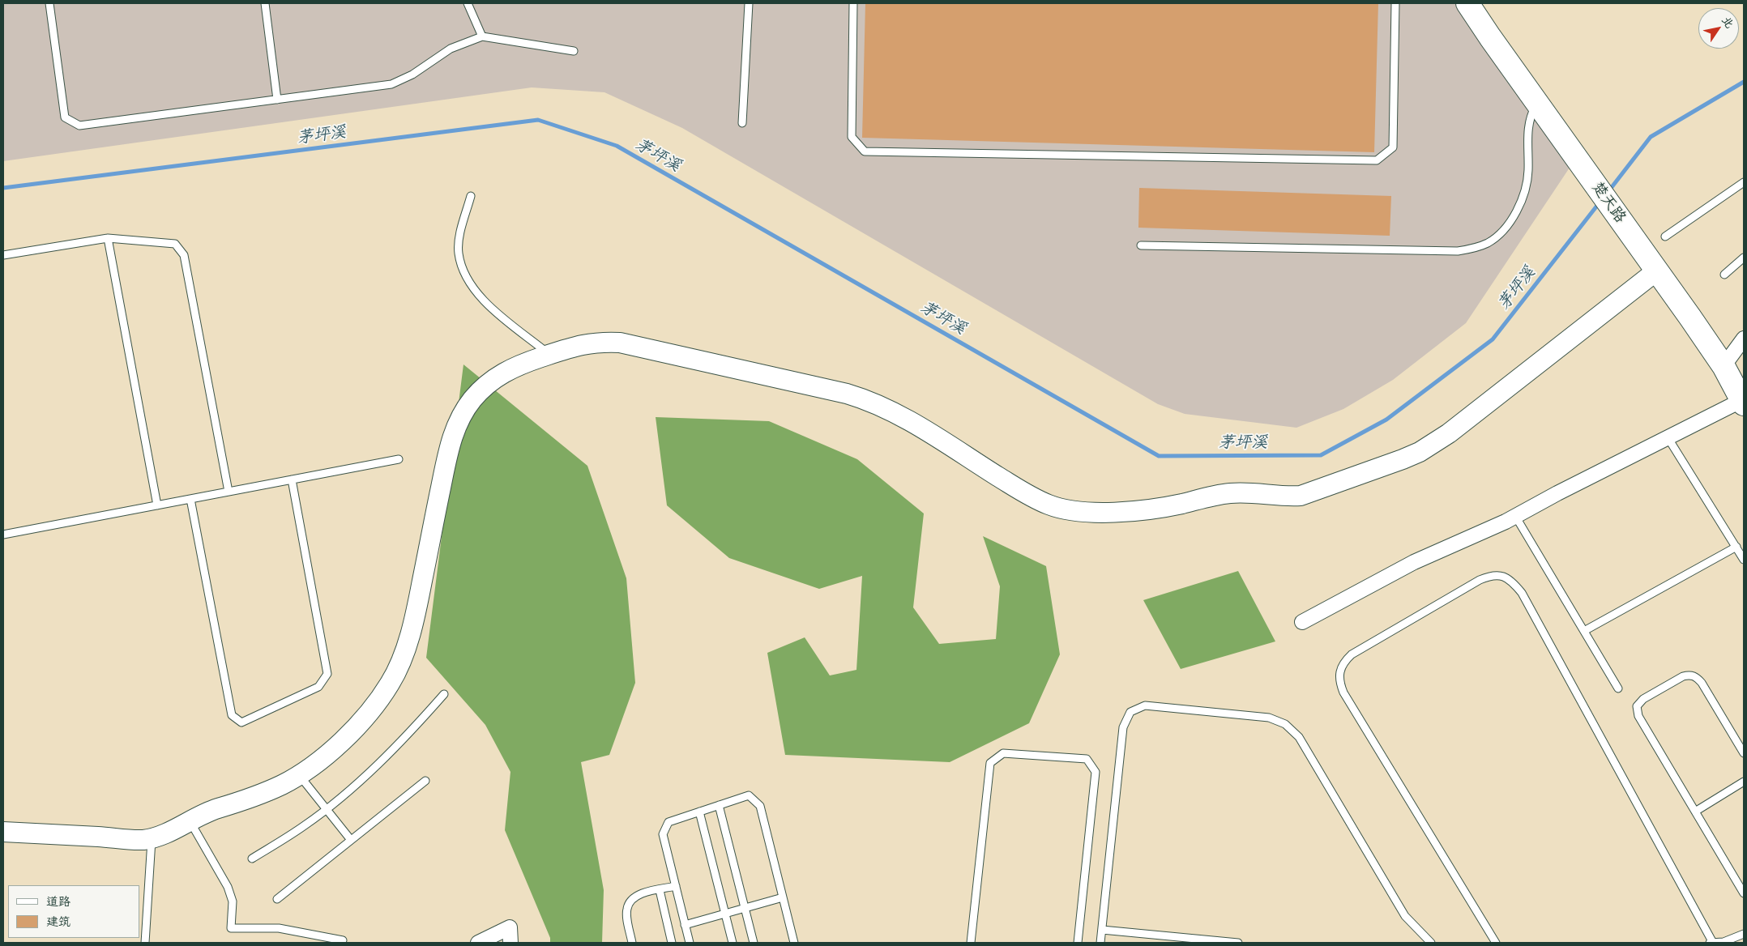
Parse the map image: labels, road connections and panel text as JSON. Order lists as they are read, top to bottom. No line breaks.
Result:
{"streets":{"highway":["楚天路"]},"water":["茅坪溪"],"legend":["道路","建筑"],"north":"top right"}
